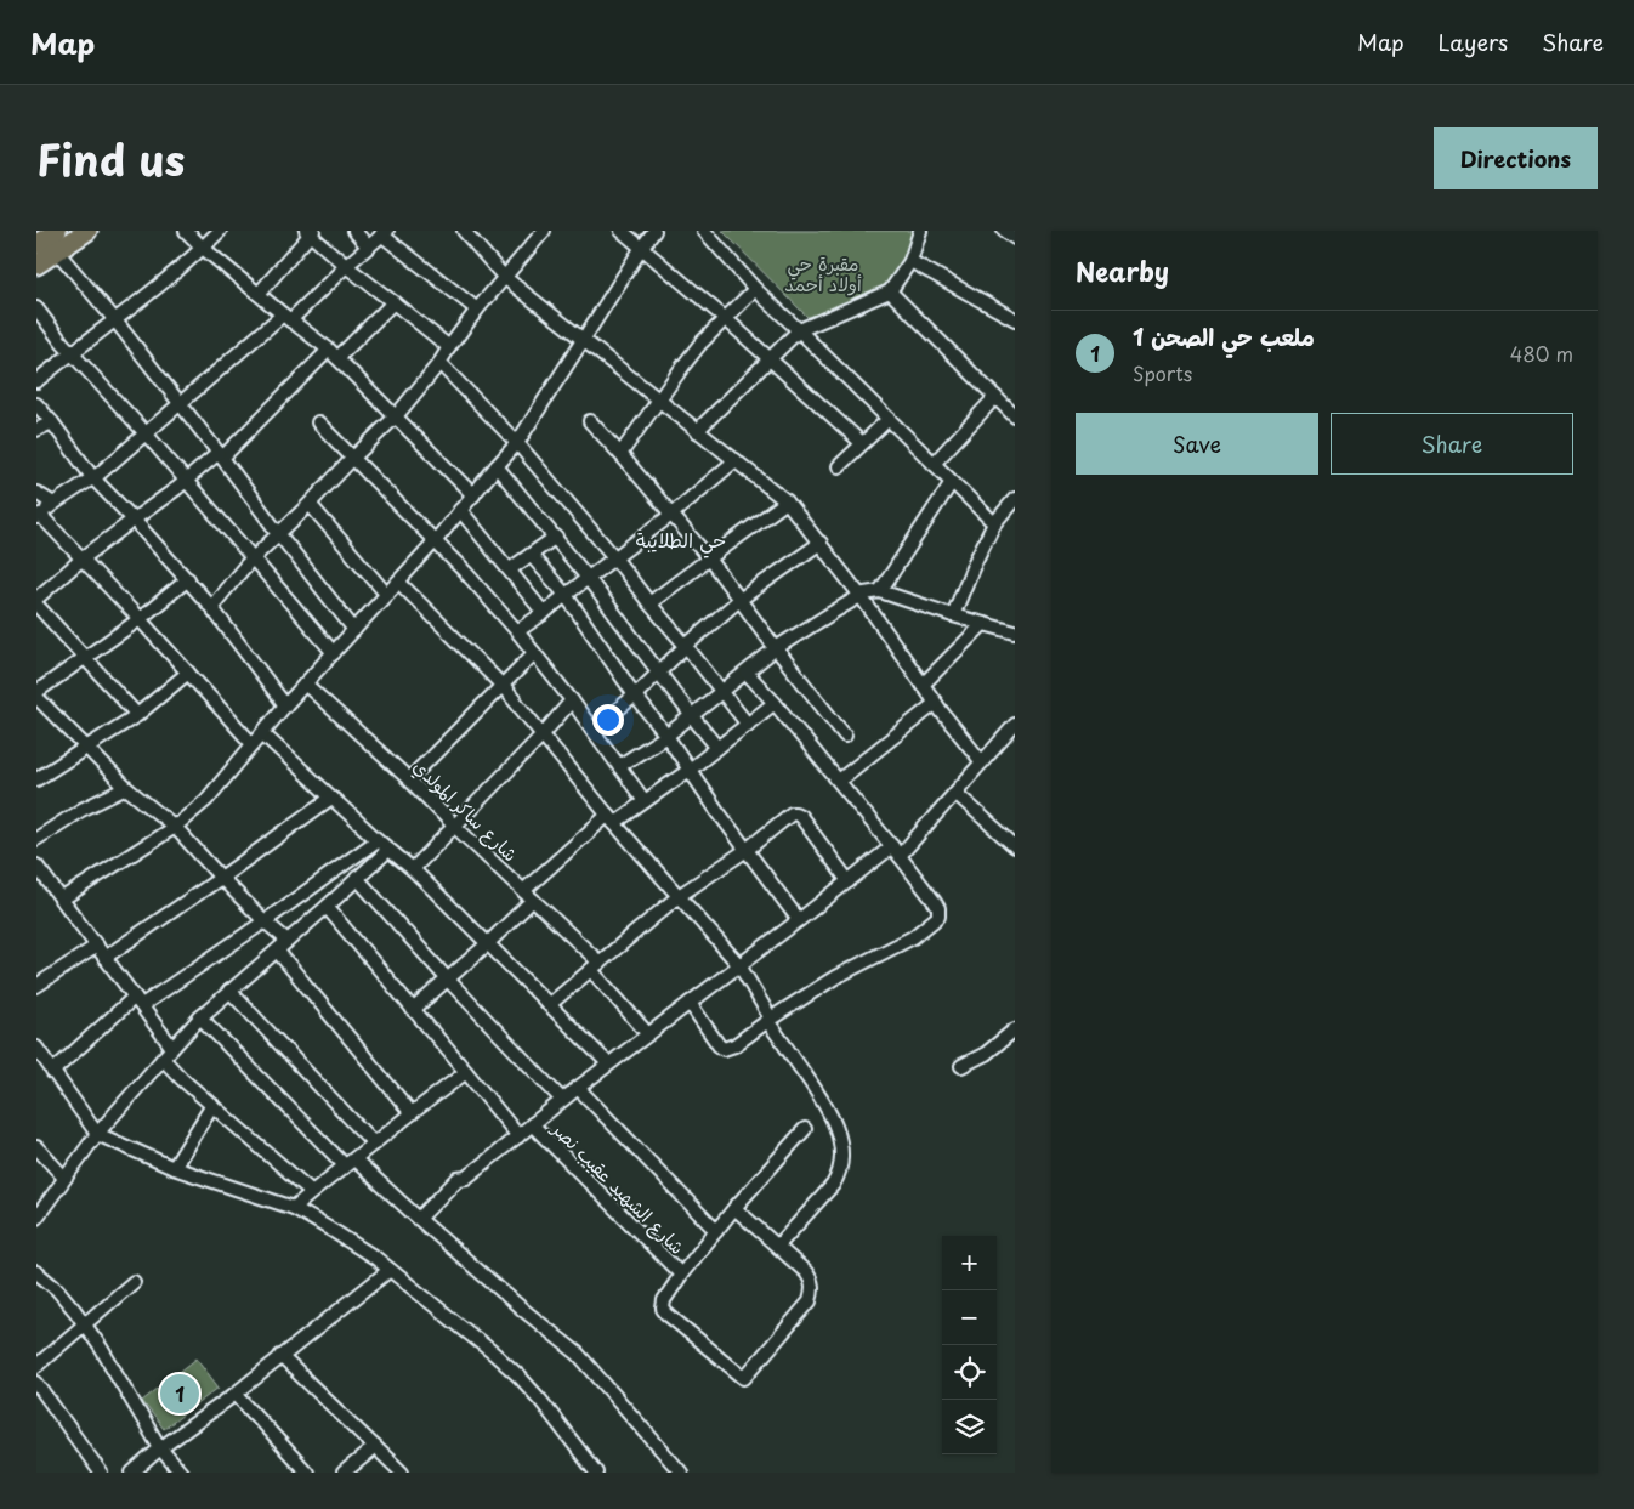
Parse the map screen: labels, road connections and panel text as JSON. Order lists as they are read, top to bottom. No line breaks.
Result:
{"streets":{"street":["شارع ساكر المولدي","شارع الشهيد عقيب نصر"]},"districts":["حي الطلايبة"],"parks":["مقبرة حي أولاد أحمد"],"page":{"header":"Map","nav":["Map","Layers","Share"],"title":"Find us","buttons":["Directions",["Save","Share"]],"heading":"Nearby","list":[{"mark":"1","name":"ملعب حي الصحن 1","note":"Sports","value":"480 m"}],"map_buttons":["+","−"],"pins":"1"}}
